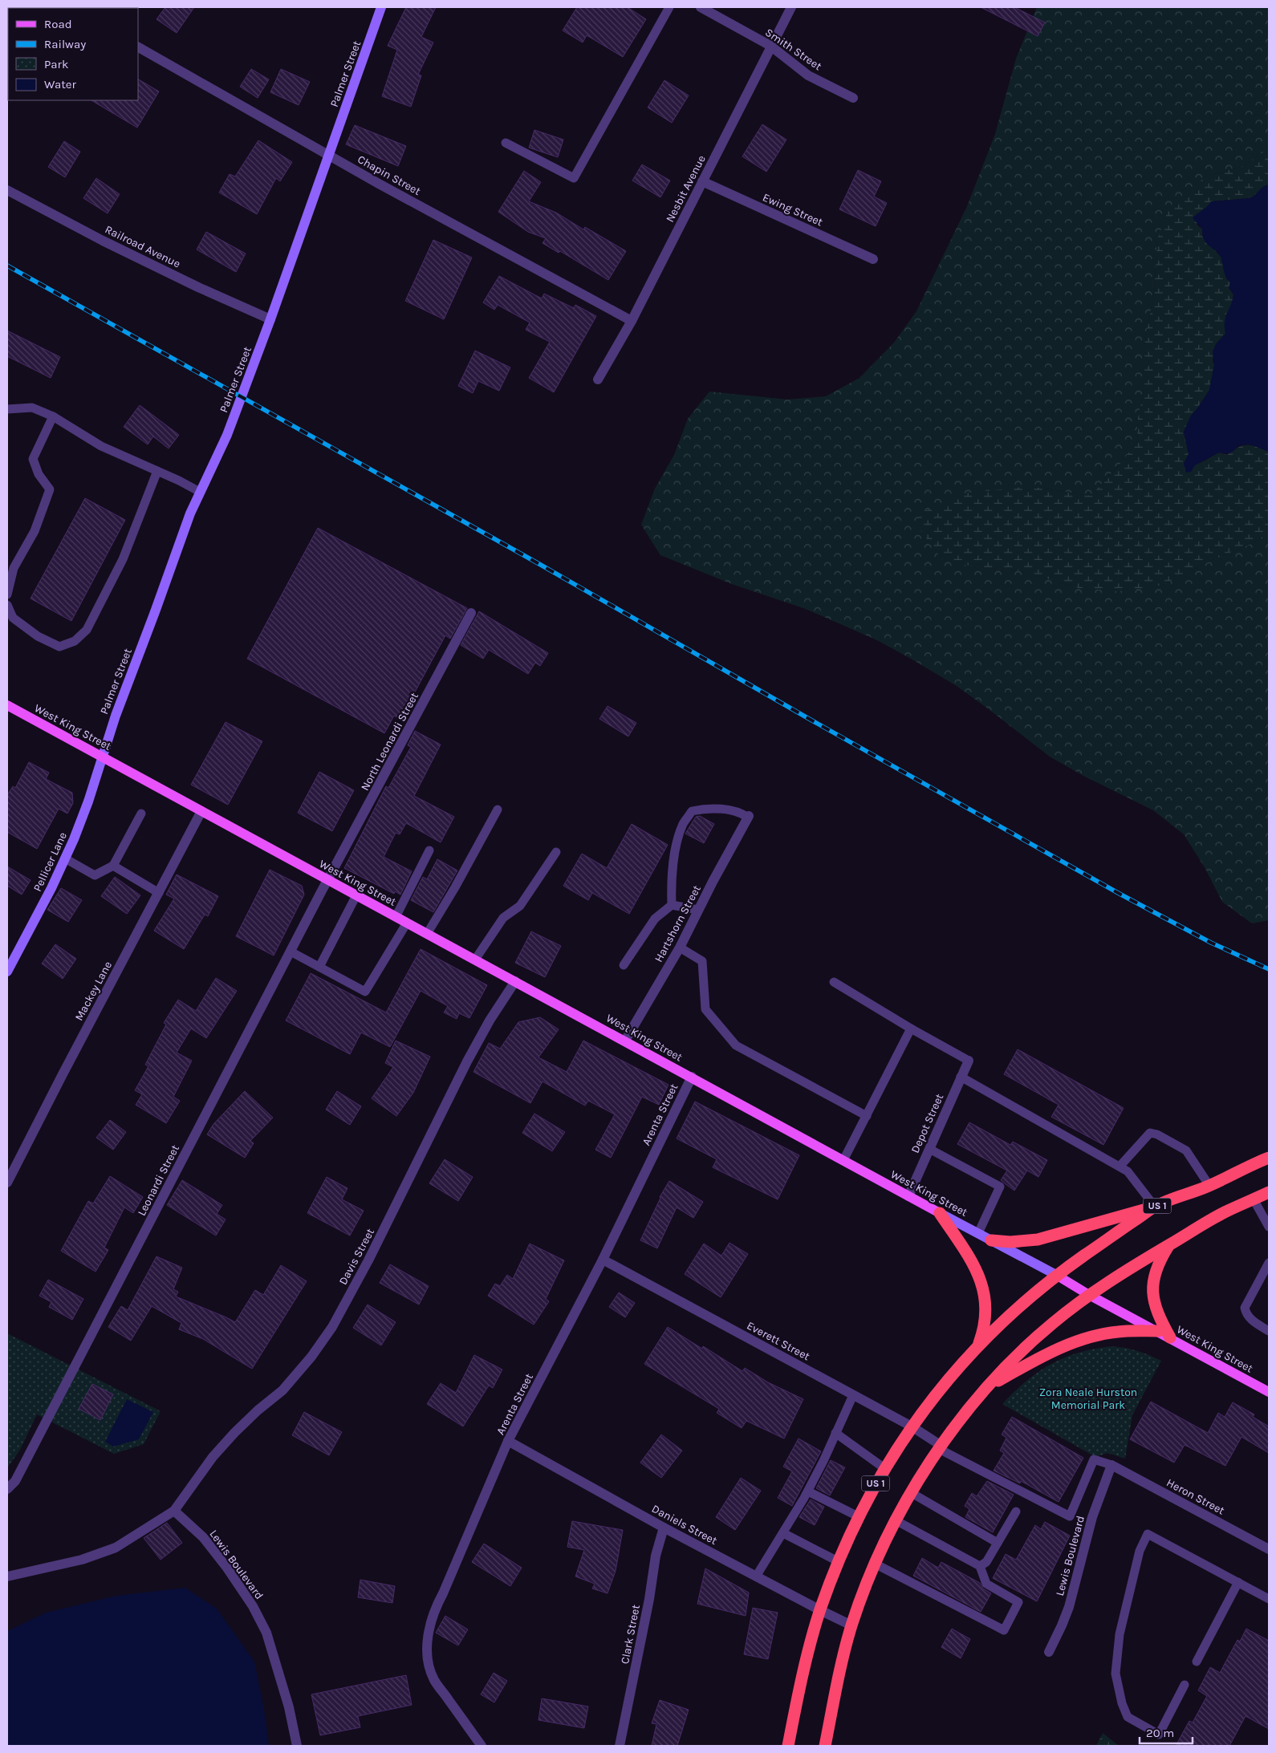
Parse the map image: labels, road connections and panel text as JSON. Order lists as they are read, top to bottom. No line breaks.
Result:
{"streets":{"highway":["US 1"],"main road":["West King Street"],"street":["Smith Street","Palmer Street","Chapin Street","Nesbit Avenue","Ewing Street","Railroad Avenue","North Leonardi Street","Pellicer Lane","Hartshorn Street","Mackey Lane","Arenta Street","Depot Street","Leonardi Street","Davis Street","Everett Street","Heron Street","Daniels Street","Lewis Boulevard","Clark Street"]},"crossings":[["Smith Street","Nesbit Avenue"],["Palmer Street","Chapin Street"],["Palmer Street","Railroad Avenue"],["Palmer Street","West King Street"],["Palmer Street","Pellicer Lane"],["Chapin Street","Nesbit Avenue"],["Nesbit Avenue","Ewing Street"],["West King Street","North Leonardi Street"],["West King Street","Pellicer Lane"],["West King Street","Hartshorn Street"],["West King Street","Mackey Lane"],["West King Street","Arenta Street"],["West King Street","Depot Street"],["West King Street","Leonardi Street"],["West King Street","US 1"],["West King Street","Davis Street"],["North Leonardi Street","Leonardi Street"],["Arenta Street","Everett Street"],["Arenta Street","Daniels Street"],["US 1","Everett Street"],["US 1","Daniels Street"],["Davis Street","Lewis Boulevard"],["Heron Street","Lewis Boulevard"],["Daniels Street","Clark Street"]],"parks":["Zora Neale Hurston Memorial Park"],"legend":["Road","Railway","Park","Water"],"scale_bar":"20 m"}
